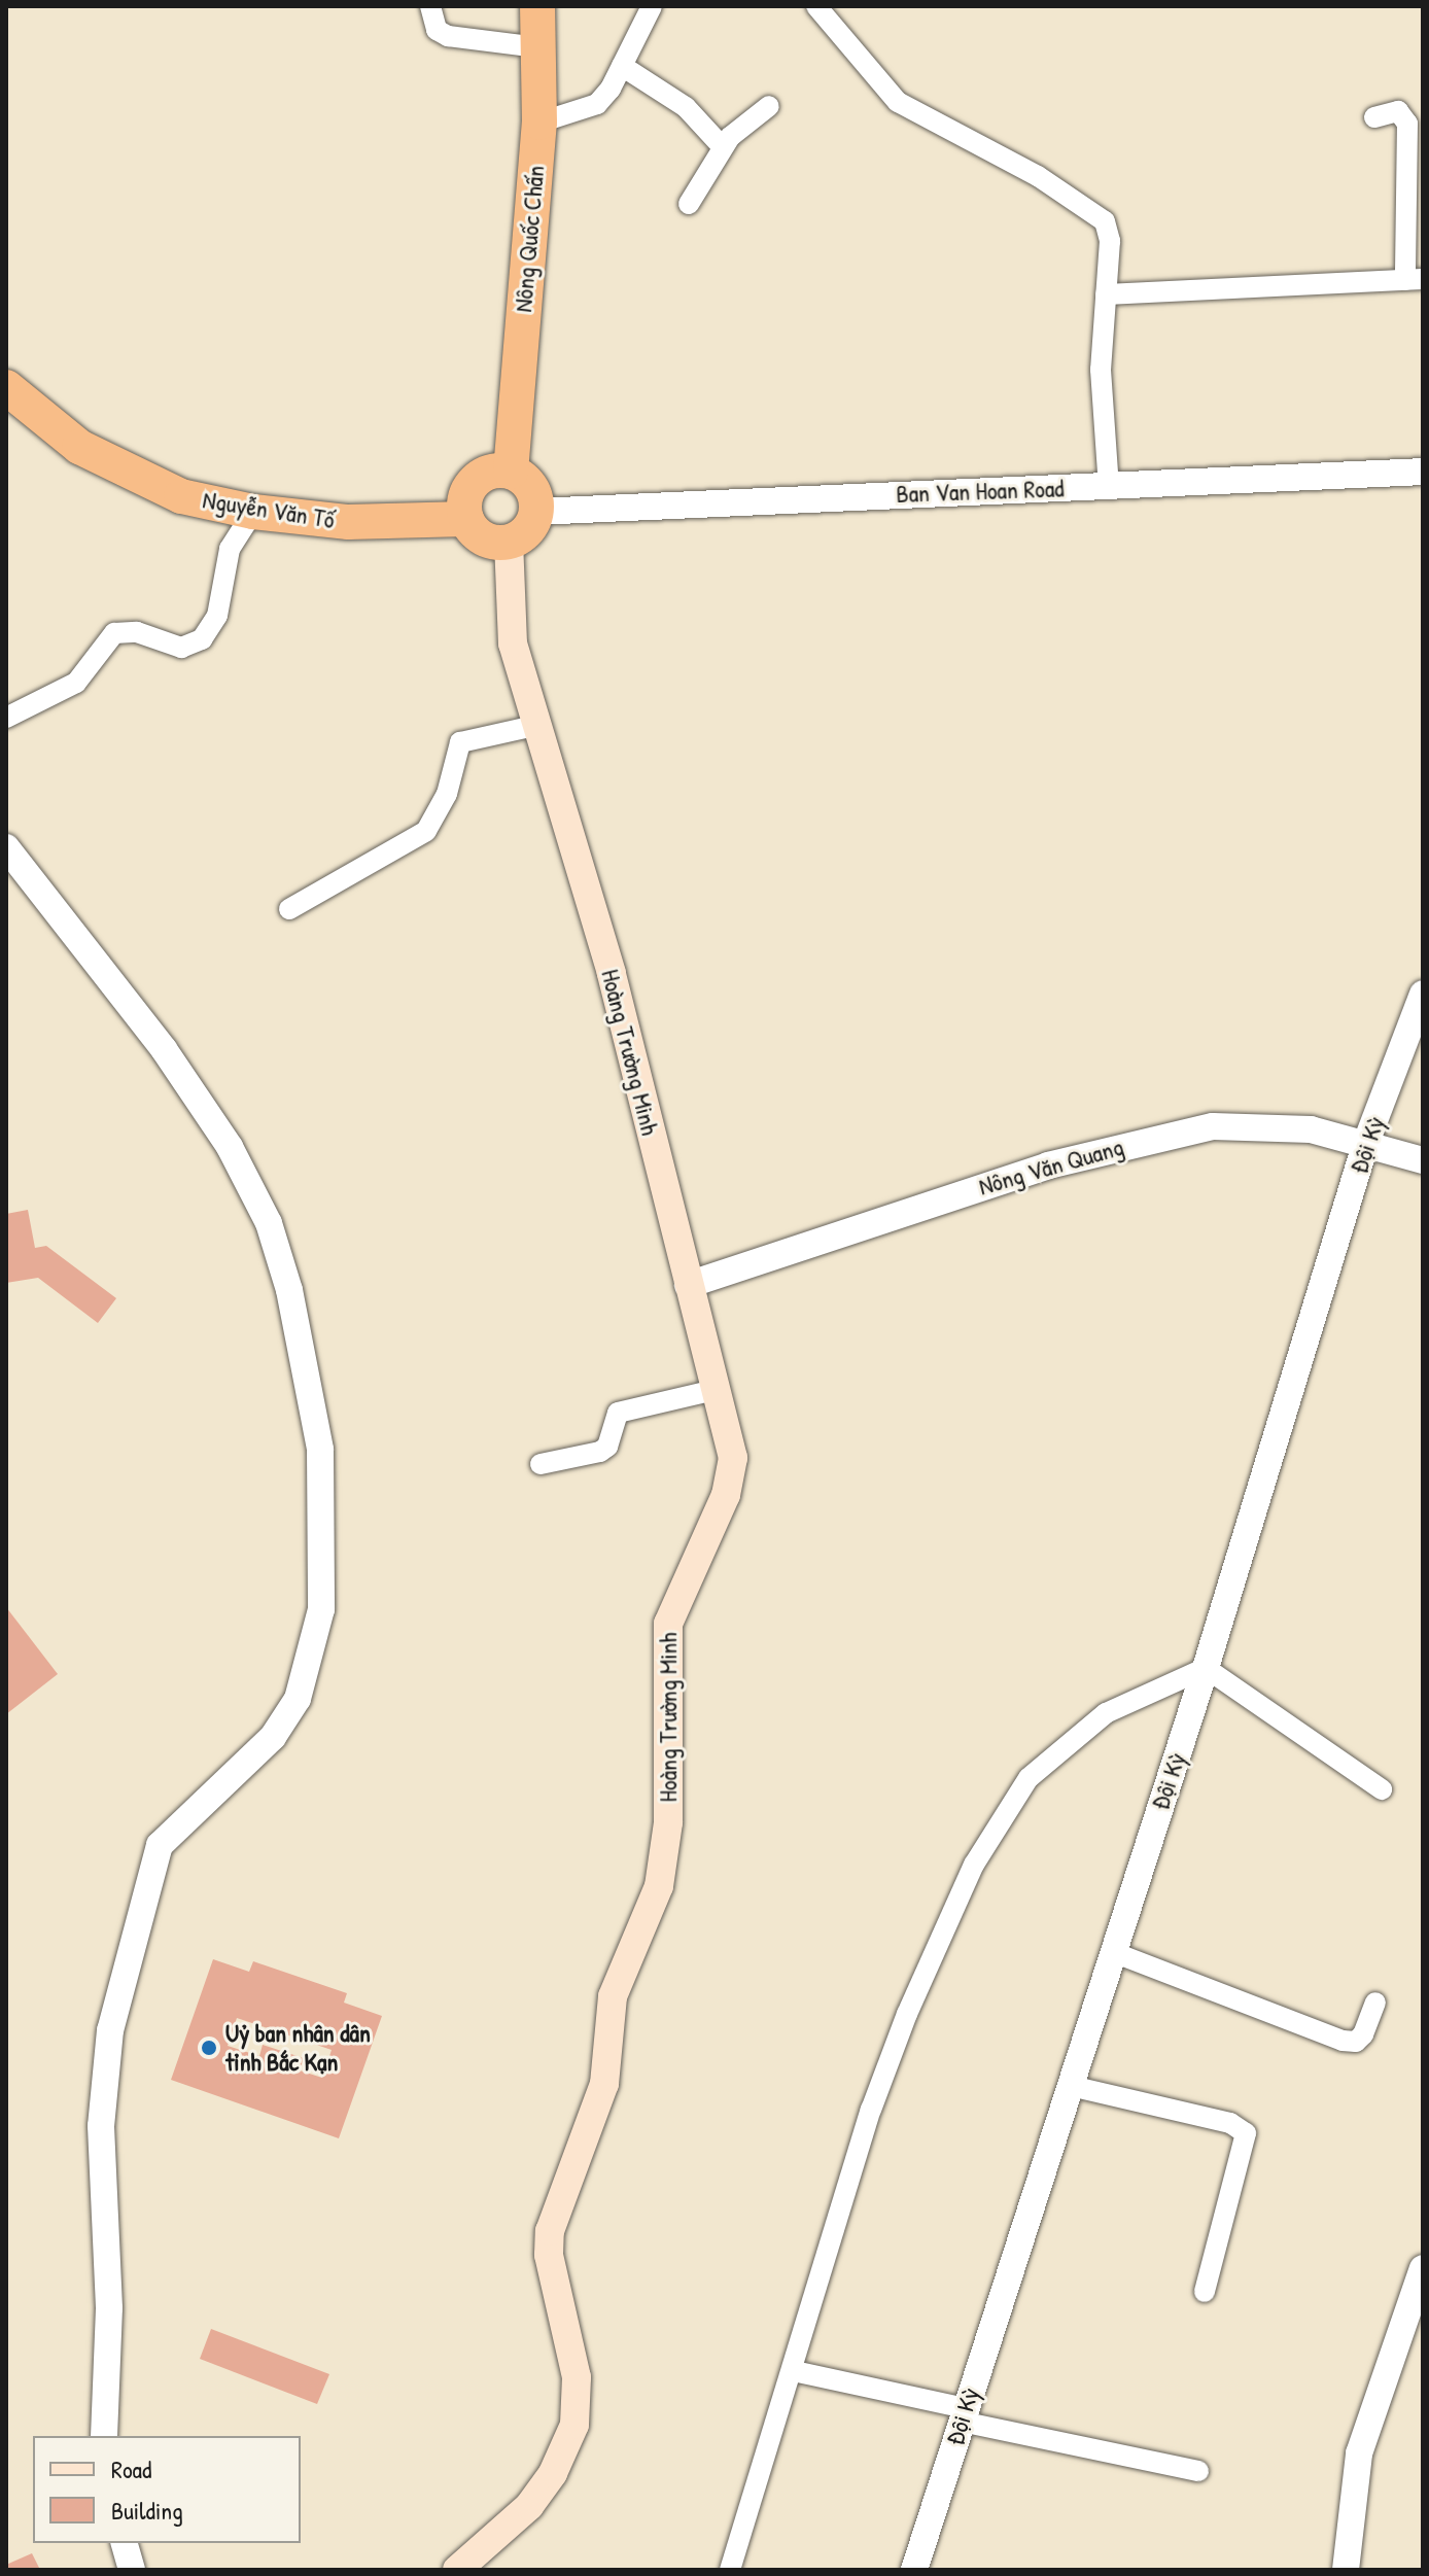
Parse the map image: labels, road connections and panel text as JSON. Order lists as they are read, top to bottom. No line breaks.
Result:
{"streets":{"highway":["Nông Quốc Chấn","Nguyễn Văn Tố"],"main road":["Hoàng Trường Minh"],"street":["Ban Van Hoan Road","Đội Kỳ","Nông Văn Quang"]},"crossings":[["Nông Quốc Chấn","Ban Van Hoan Road"],["Nông Quốc Chấn","Nguyễn Văn Tố"],["Nông Quốc Chấn","Hoàng Trường Minh"],["Ban Van Hoan Road","Nguyễn Văn Tố"],["Ban Van Hoan Road","Hoàng Trường Minh"],["Nguyễn Văn Tố","Hoàng Trường Minh"],["Hoàng Trường Minh","Nông Văn Quang"],["Đội Kỳ","Nông Văn Quang"]],"places":["Uỷ ban nhân dân tỉnh Bắc Kạn"],"legend":["Road","Building"]}
